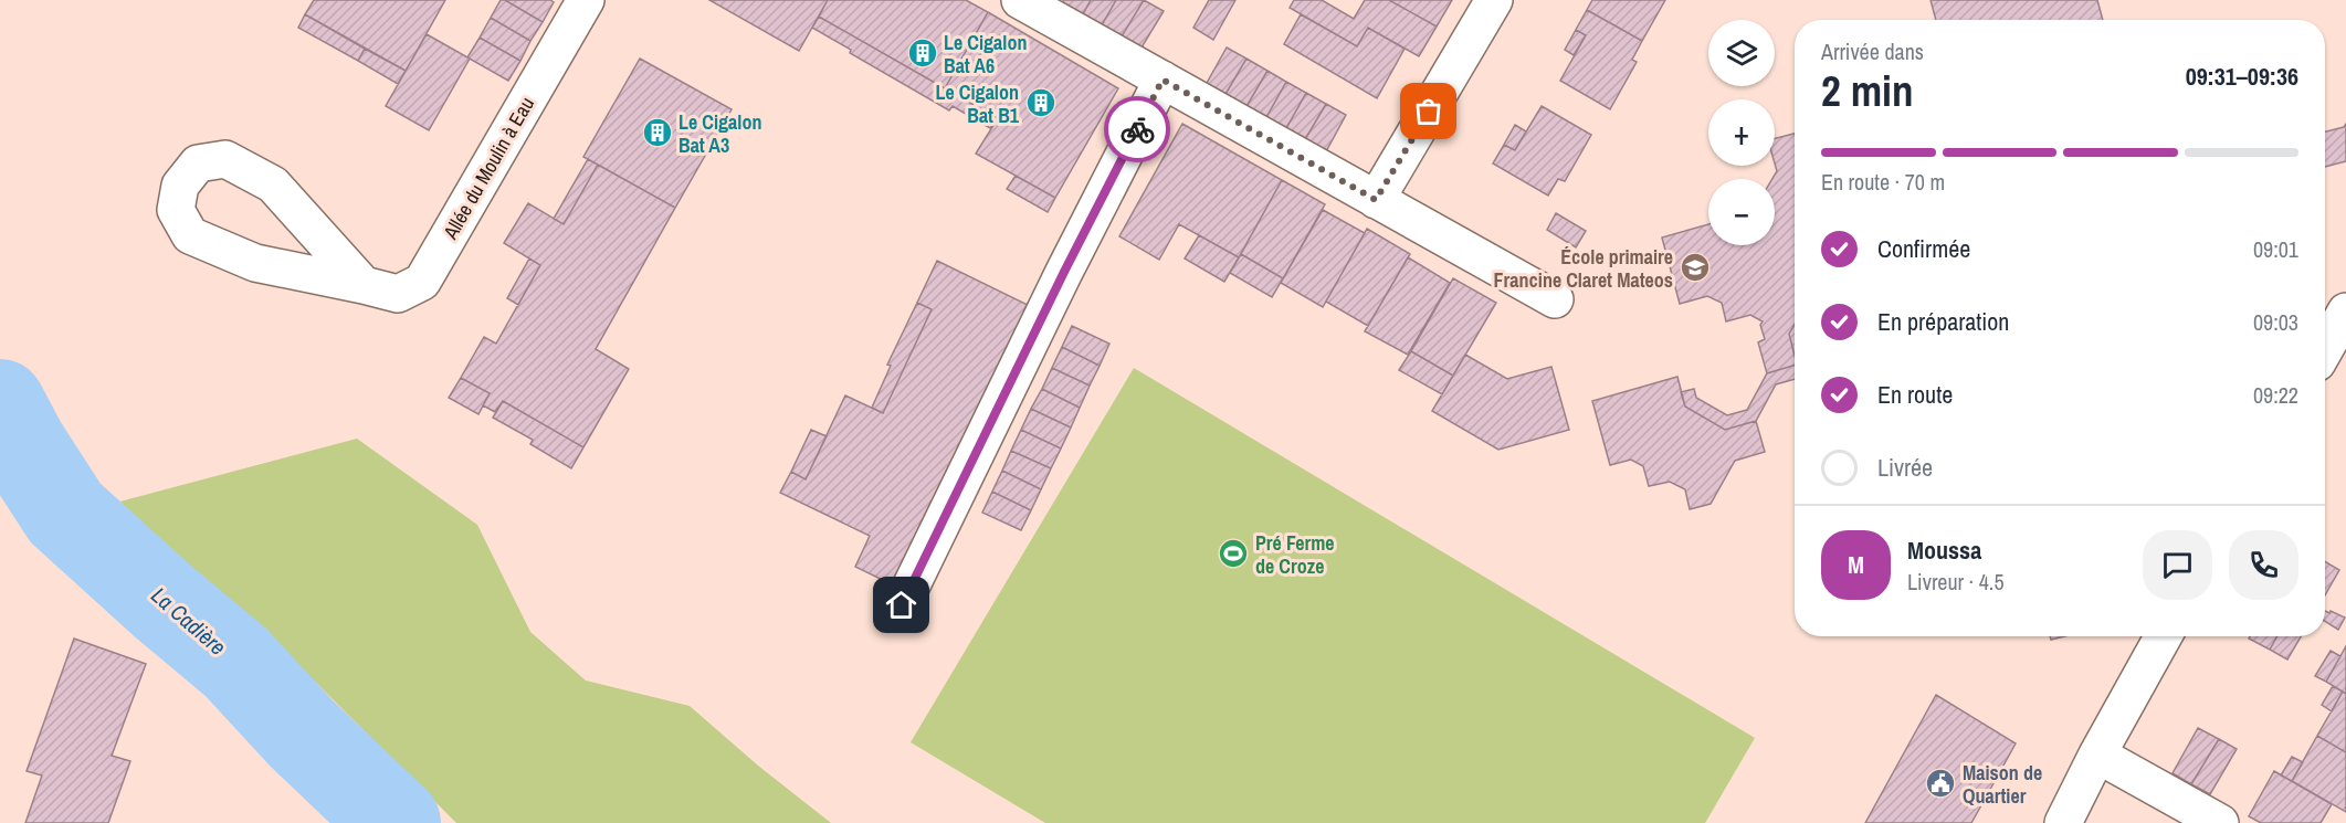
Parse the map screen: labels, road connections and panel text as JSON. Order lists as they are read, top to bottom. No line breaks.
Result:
{"streets":{"street":["Allée du Moulin à Eau"]},"water":["La Cadière"],"places":{"building":["Le Cigalon Bat A6","Le Cigalon Bat B1","Le Cigalon Bat A3"],"school or university":["École primaire Francine Claret Mateos"],"sports":["Pré Ferme de Croze"],"public building":["Maison de Quartier"]},"page":{"map_buttons":["+","−"],"heading":["2 min","Arrivée dans","09:31–09:36"],"panel":["Moussa","Livreur · 4.5"],"bar":"En route · 70 m","list":[["Confirmée","09:01"],["En préparation","09:03"],["En route","09:22"],"Livrée"],"round":"M"}}
